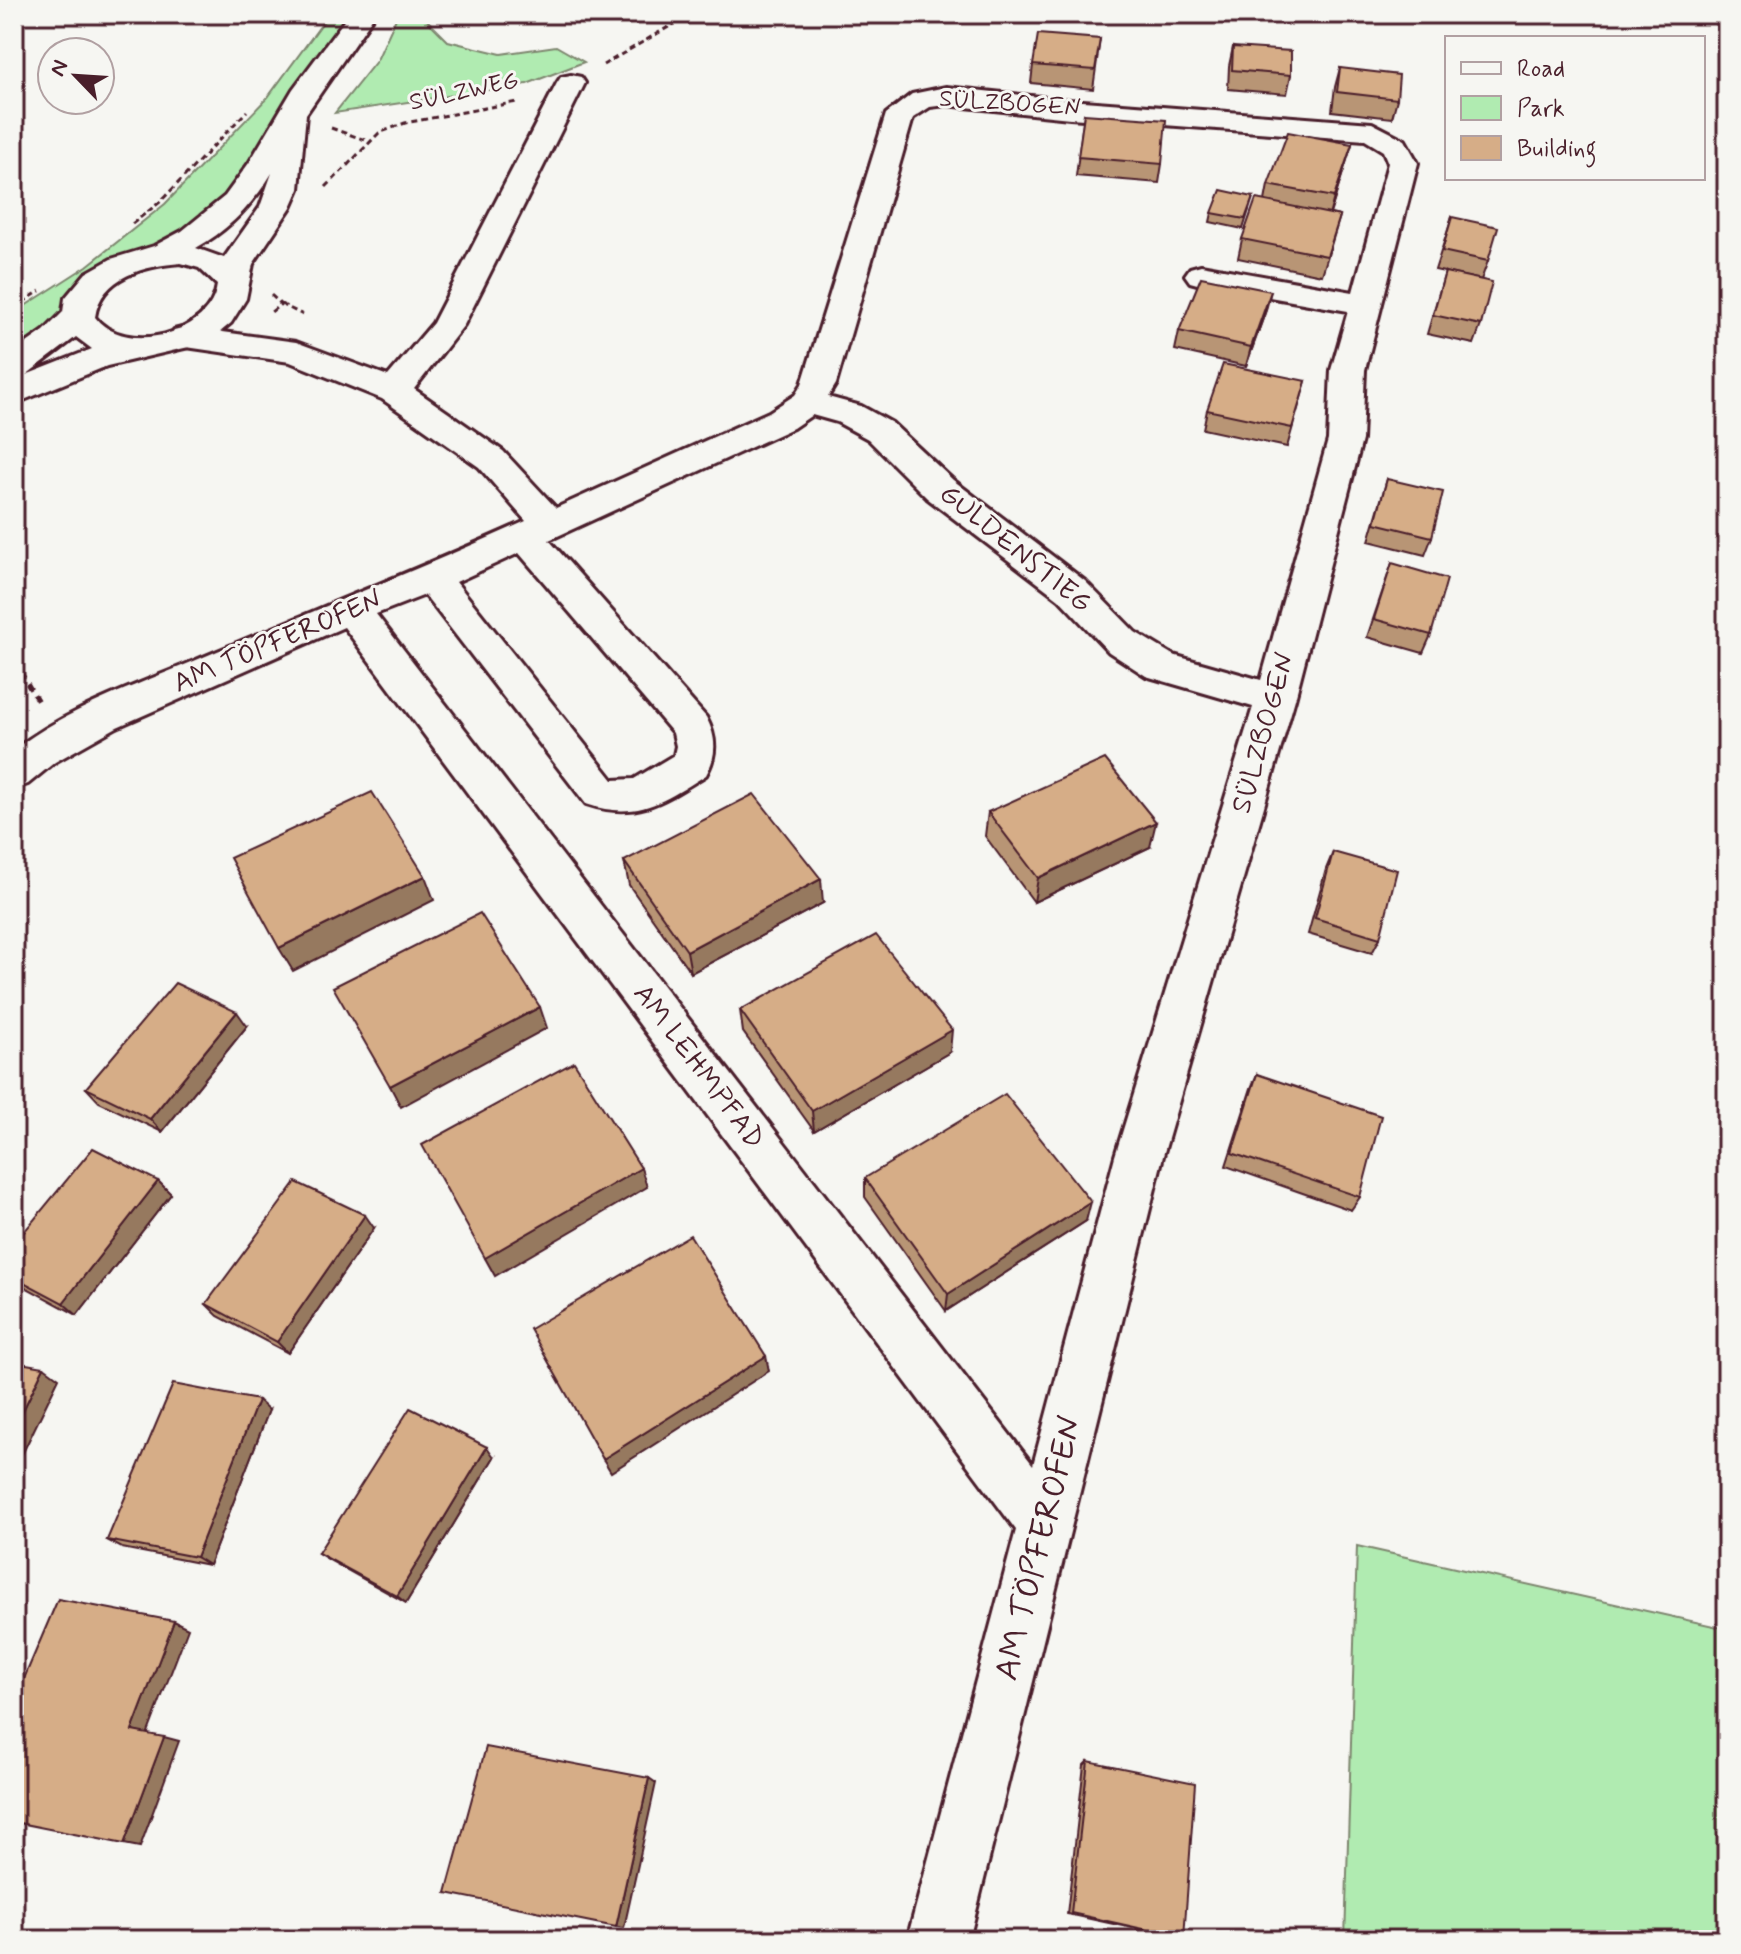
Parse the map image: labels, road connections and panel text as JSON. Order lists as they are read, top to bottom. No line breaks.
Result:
{"streets":{"street":["SÜLZBOGEN","GULDENSTIEG","AM TÖPFEROFEN","AM LEHMPFAD"],"path":["SÜLZWEG"]},"crossings":[["SÜLZBOGEN","GULDENSTIEG"],["SÜLZBOGEN","AM TÖPFEROFEN"],["GULDENSTIEG","AM TÖPFEROFEN"],["AM TÖPFEROFEN","AM LEHMPFAD"]],"legend":["Road","Park","Building"],"north":"top left"}
